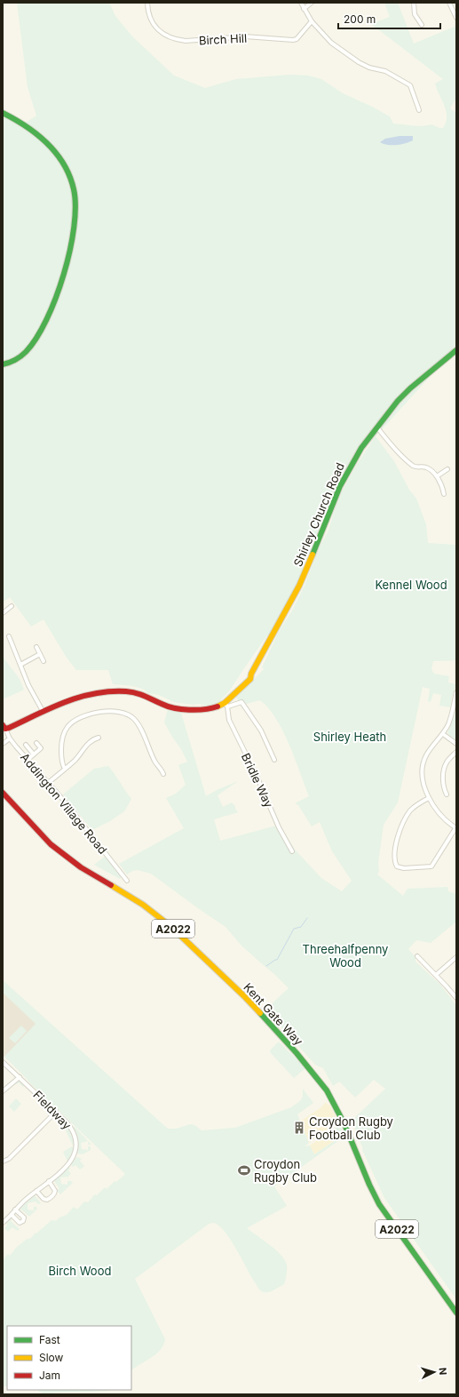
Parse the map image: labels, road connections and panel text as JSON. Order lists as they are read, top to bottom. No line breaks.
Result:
{"streets":{"main road":["Shirley Church Road","A2022","Kent Gate Way"],"street":["Birch Hill","Bridle Way","Addington Village Road","Fieldway"]},"crossings":[["Shirley Church Road","Bridle Way"]],"parks":["Kennel Wood","Shirley Heath","Threehalfpenny Wood","Birch Wood"],"places":{"building":["Croydon Rugby Football Club"],"sports":["Croydon Rugby Club"]},"legend":["Fast","Slow","Jam"],"scale_bar":"200 m","north":"right"}
